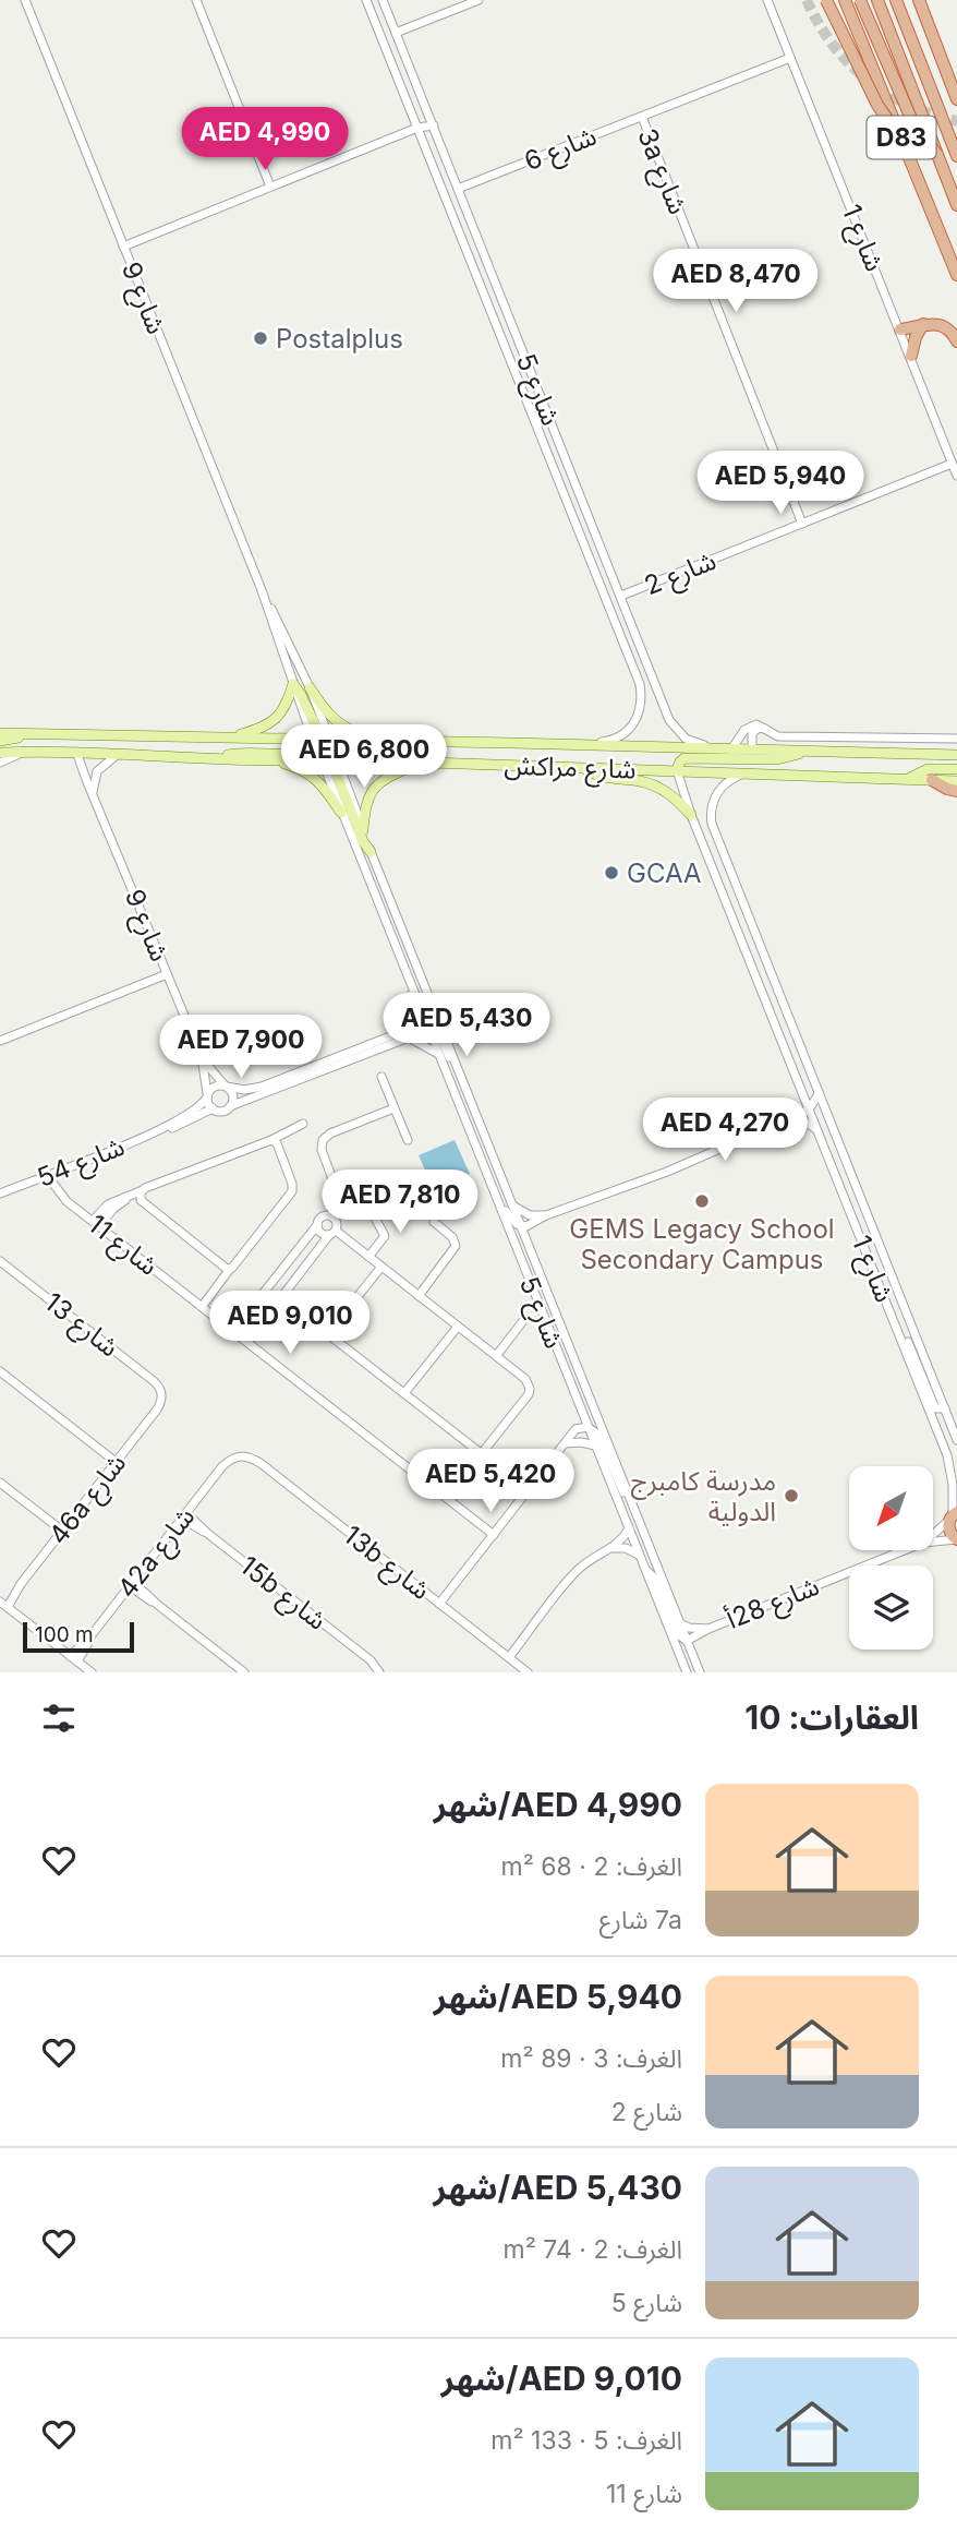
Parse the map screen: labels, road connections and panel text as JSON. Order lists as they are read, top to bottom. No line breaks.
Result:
{"streets":{"highway":["D83"],"main road":["شارع مراكش"],"street":["شارع 6","3a شارع","شارع 1","شارع 9","شارع 5","شارع 2","شارع 54","شارع 11","شارع 13","46a شارع","42a شارع","13b شارع","15b شارع","شارع 28أ"]},"crossings":[["شارع 6","3a شارع"],["شارع 6","شارع 1"],["شارع 6","شارع 5"],["3a شارع","شارع 2"],["شارع 1","شارع 2"],["شارع 1","شارع مراكش"],["شارع 1","شارع 28أ"],["شارع 9","شارع 5"],["شارع 9","شارع مراكش"],["شارع 9","شارع 54"],["شارع 5","شارع 2"],["شارع 5","شارع مراكش"],["شارع 5","شارع 28أ"],["شارع 54","شارع 11"],["شارع 13","46a شارع"],["42a شارع","13b شارع"],["42a شارع","15b شارع"]],"places":["Postalplus","GCAA","GEMS Legacy School Secondary Campus","مدرسة كامبرج الدولية"],"scale_bar":"100 m","north":"bottom left","page":{"price":["AED 4,990","AED 8,470","AED 5,940","AED 6,800","AED 5,430","AED 7,900","AED 4,270","AED 7,810","AED 9,010","AED 5,420"],"scale":"100 m","heading":"العقارات: 10","list":[{"name":"AED 4,990/شهر","note":"الغرف: 2 · 68 m² · 7a شارع"},{"name":"AED 5,940/شهر","note":"الغرف: 3 · 89 m² · شارع 2"},{"name":"AED 5,430/شهر","note":"الغرف: 2 · 74 m² · شارع 5"},{"name":"AED 9,010/شهر","note":"الغرف: 5 · 133 m² · شارع 11"}]}}
